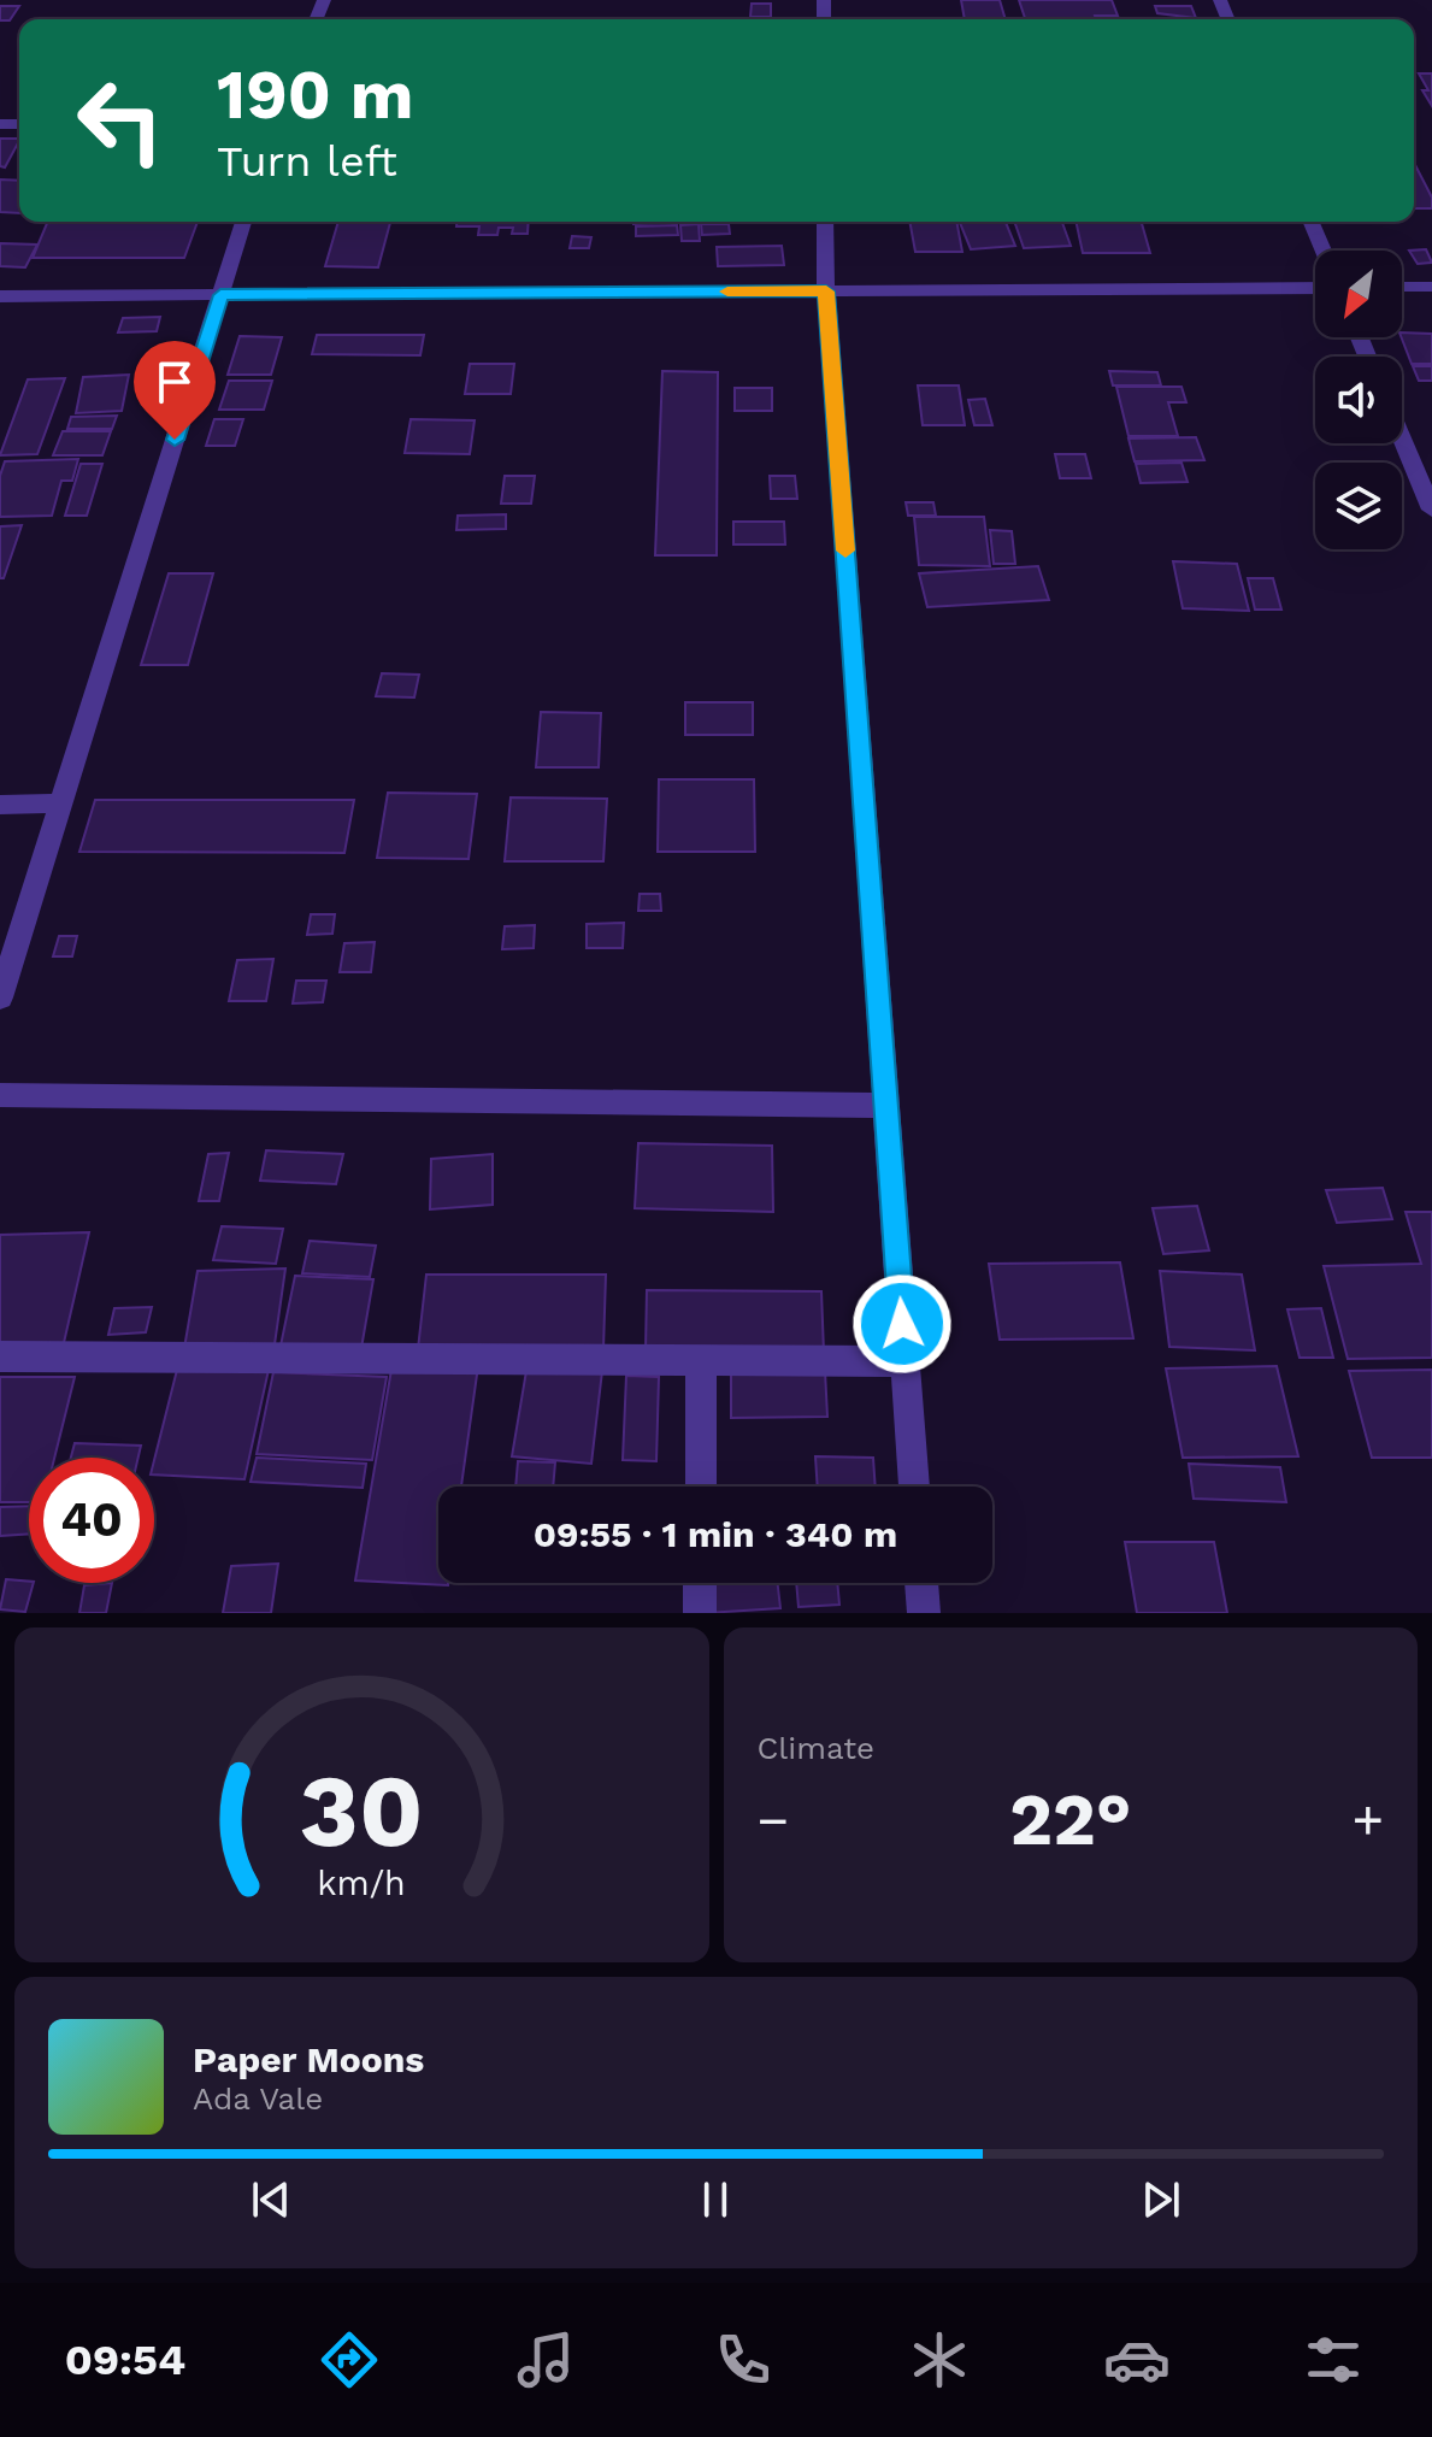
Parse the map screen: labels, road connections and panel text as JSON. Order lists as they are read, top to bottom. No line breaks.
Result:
{"north":"bottom left","page":{"turn":["190 m","Turn left"],"limit":"40","trip":"09:55 · 1 min · 340 m","tile":"Climate","heat":["−","22°","+"],"song":["Paper Moons","Ada Vale"],"tabs":"09:54","gauge":["30","km/h"]}}
